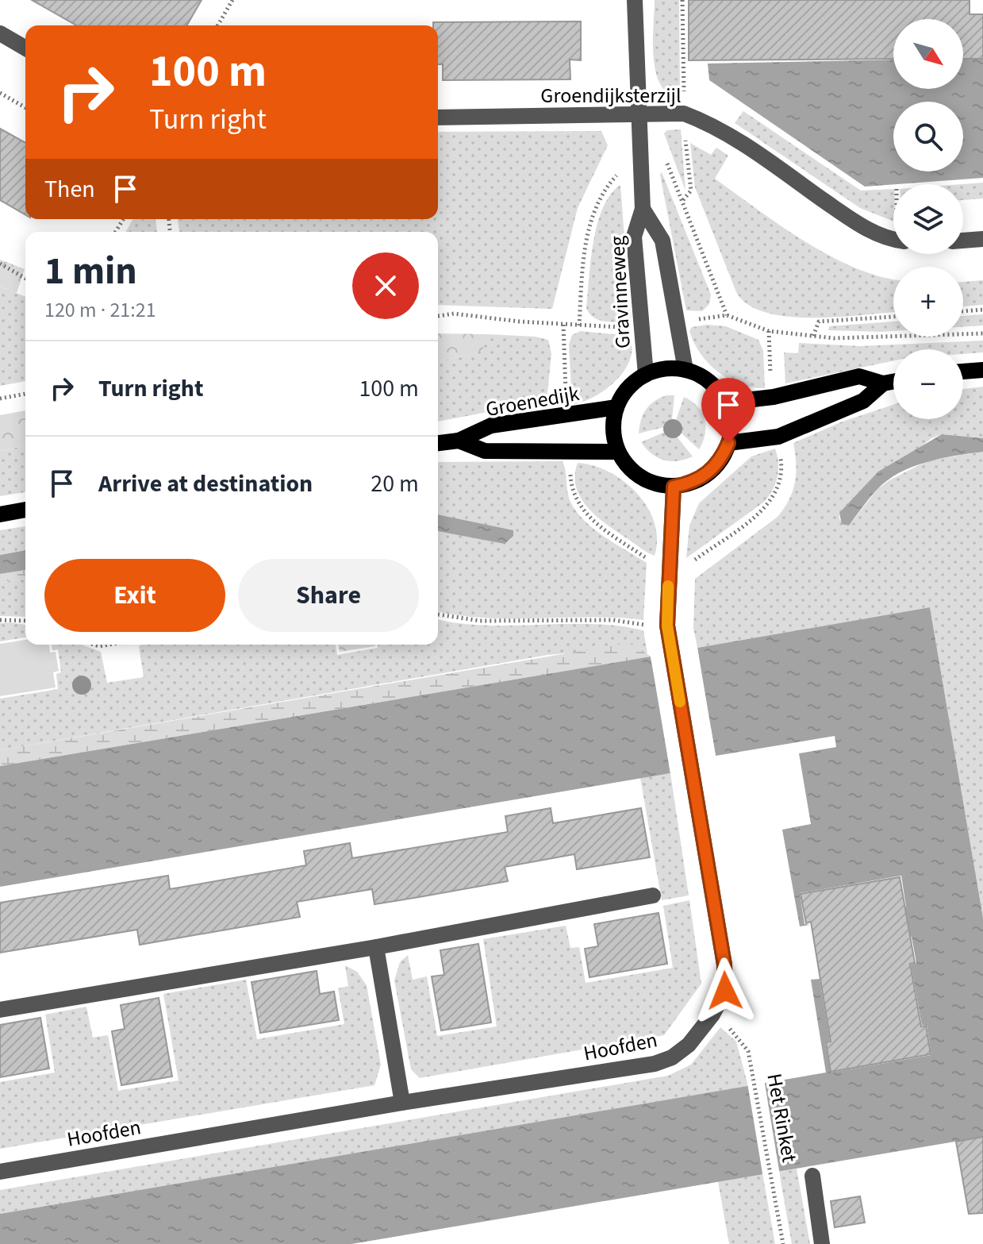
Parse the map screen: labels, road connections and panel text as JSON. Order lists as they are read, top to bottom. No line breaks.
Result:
{"streets":{"main road":["Groenedijk"],"street":["Groendijksterzijl","Gravinneweg","Hoofden","Het Rinket"]},"crossings":[["Groendijksterzijl","Gravinneweg"],["Gravinneweg","Groenedijk"],["Gravinneweg","Hoofden"],["Groenedijk","Hoofden"],["Hoofden","Het Rinket"]],"north":"bottom right","page":{"map_buttons":["+","−"],"turn":["100 m","Turn right"],"then":"Then","heading":["1 min","120 m · 21:21"],"list":[{"name":"Turn right","value":"100 m"},{"name":"Arrive at destination","value":"20 m"}],"buttons":["Exit","Share"]}}
